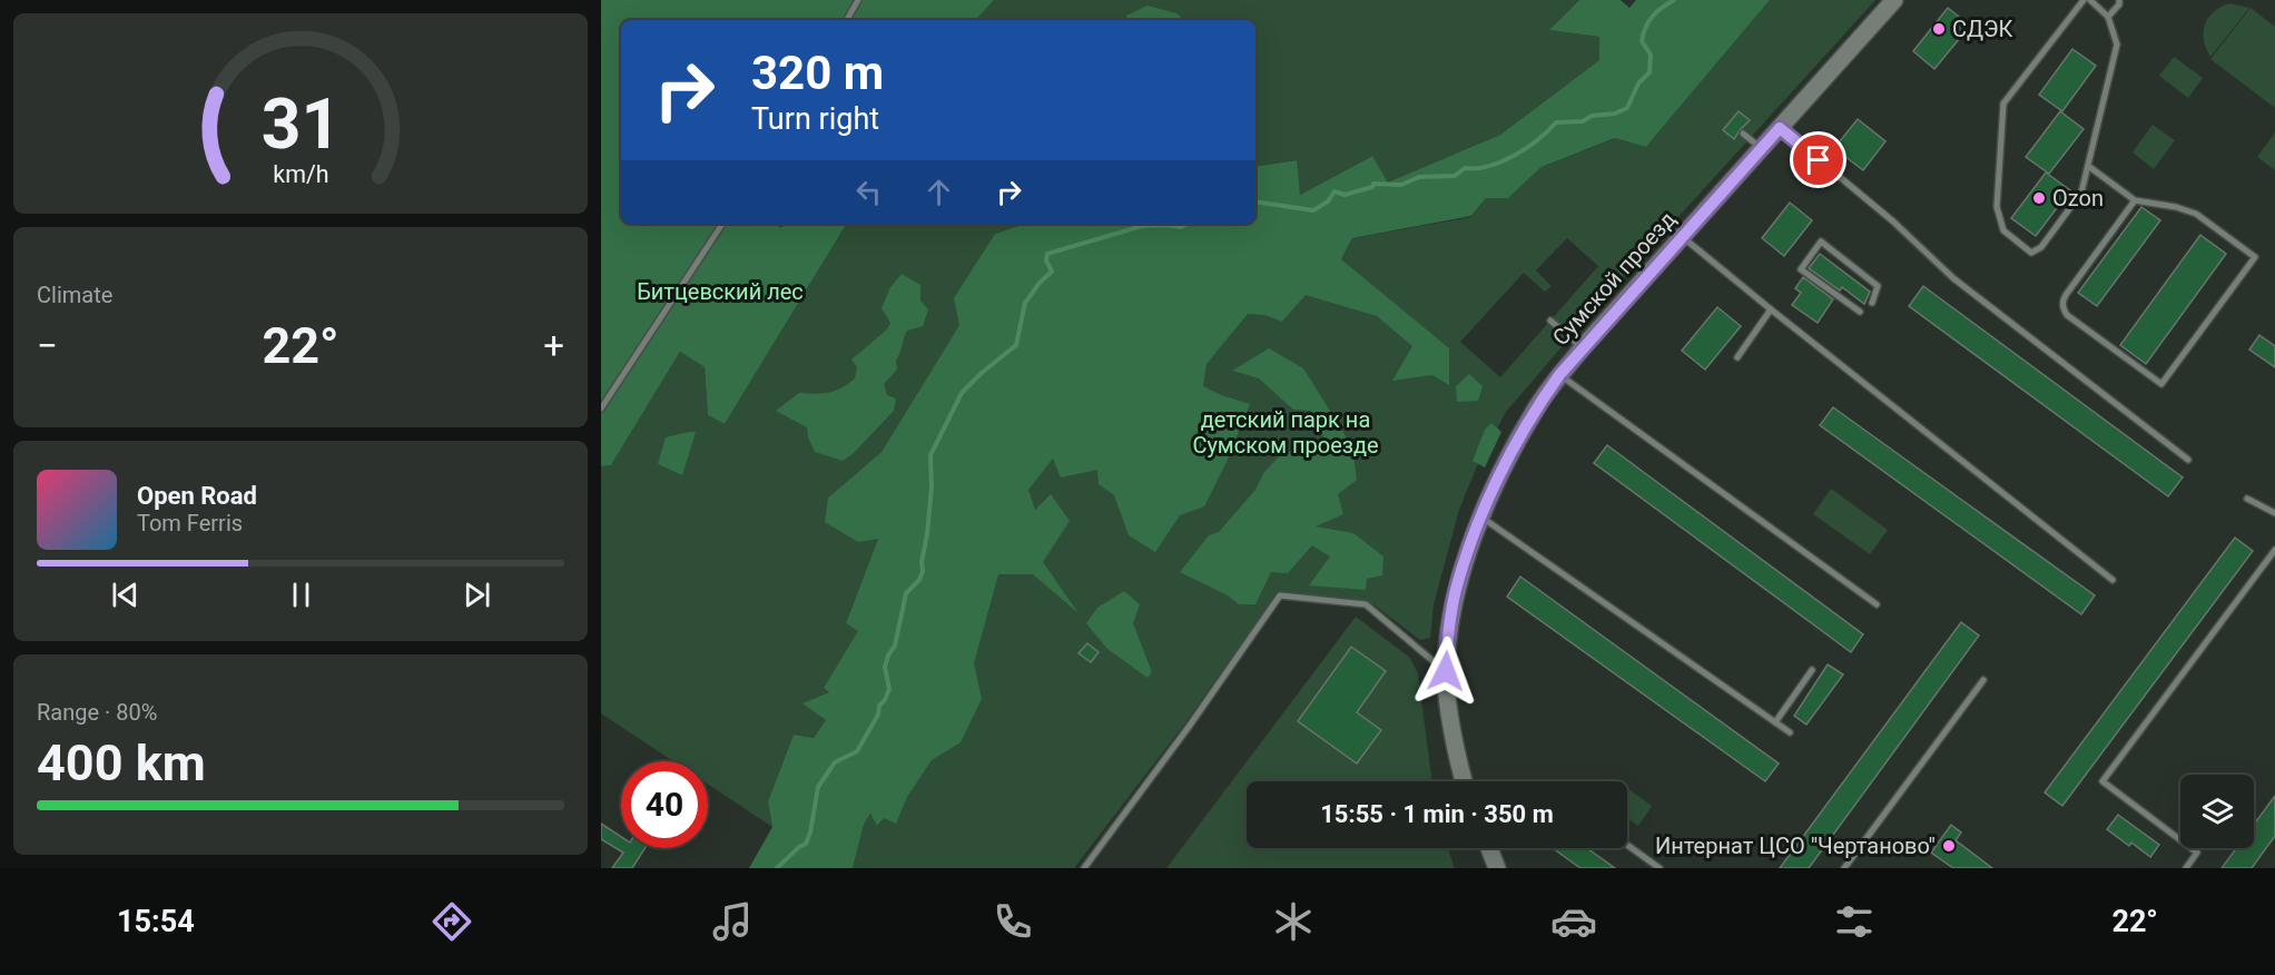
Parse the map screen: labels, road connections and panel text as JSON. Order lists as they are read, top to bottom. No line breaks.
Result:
{"streets":{"street":["Сумской проезд"]},"parks":["Битцевский лес","детский парк на Сумском проезде"],"places":["СДЭК","Ozon","Интернат ЦСО \"Чертаново\""],"page":{"turn":["320 m","Turn right"],"tile":["Climate",["Range · 80%","400 km"]],"heat":["−","22°","+"],"song":["Open Road","Tom Ferris"],"limit":"40","trip":"15:55 · 1 min · 350 m","tabs":["15:54","22°"],"gauge":["31","km/h"]}}
